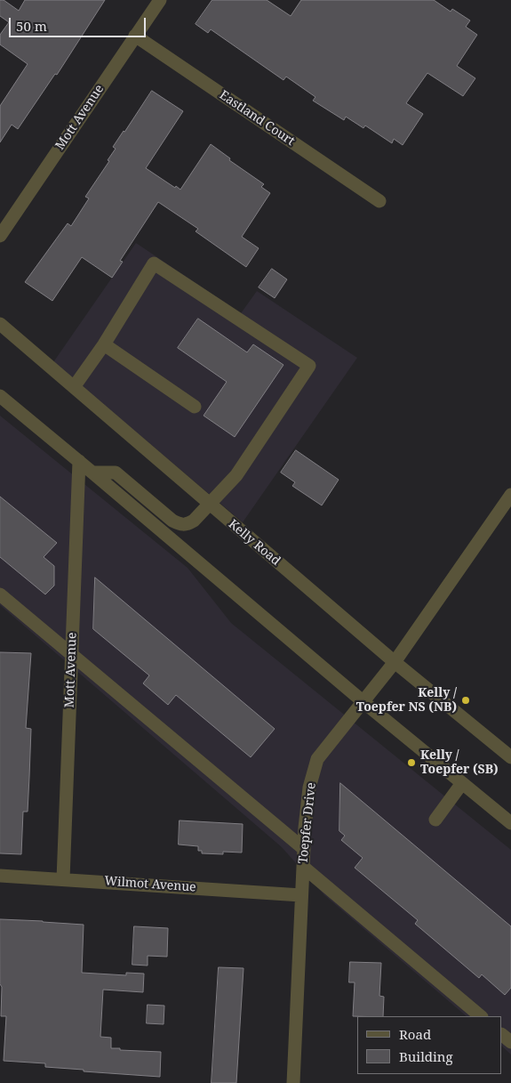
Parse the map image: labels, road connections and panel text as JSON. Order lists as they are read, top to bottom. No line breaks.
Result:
{"streets":{"street":["Mott Avenue","Eastland Court","Kelly Road","Toepfer Drive","Wilmot Avenue"]},"crossings":[["Mott Avenue","Eastland Court"],["Mott Avenue","Wilmot Avenue"],["Kelly Road","Toepfer Drive"],["Toepfer Drive","Wilmot Avenue"]],"places":["Kelly / Toepfer NS (NB)","Kelly / Toepfer (SB)"],"legend":["Road","Building"],"scale_bar":"50 m"}
